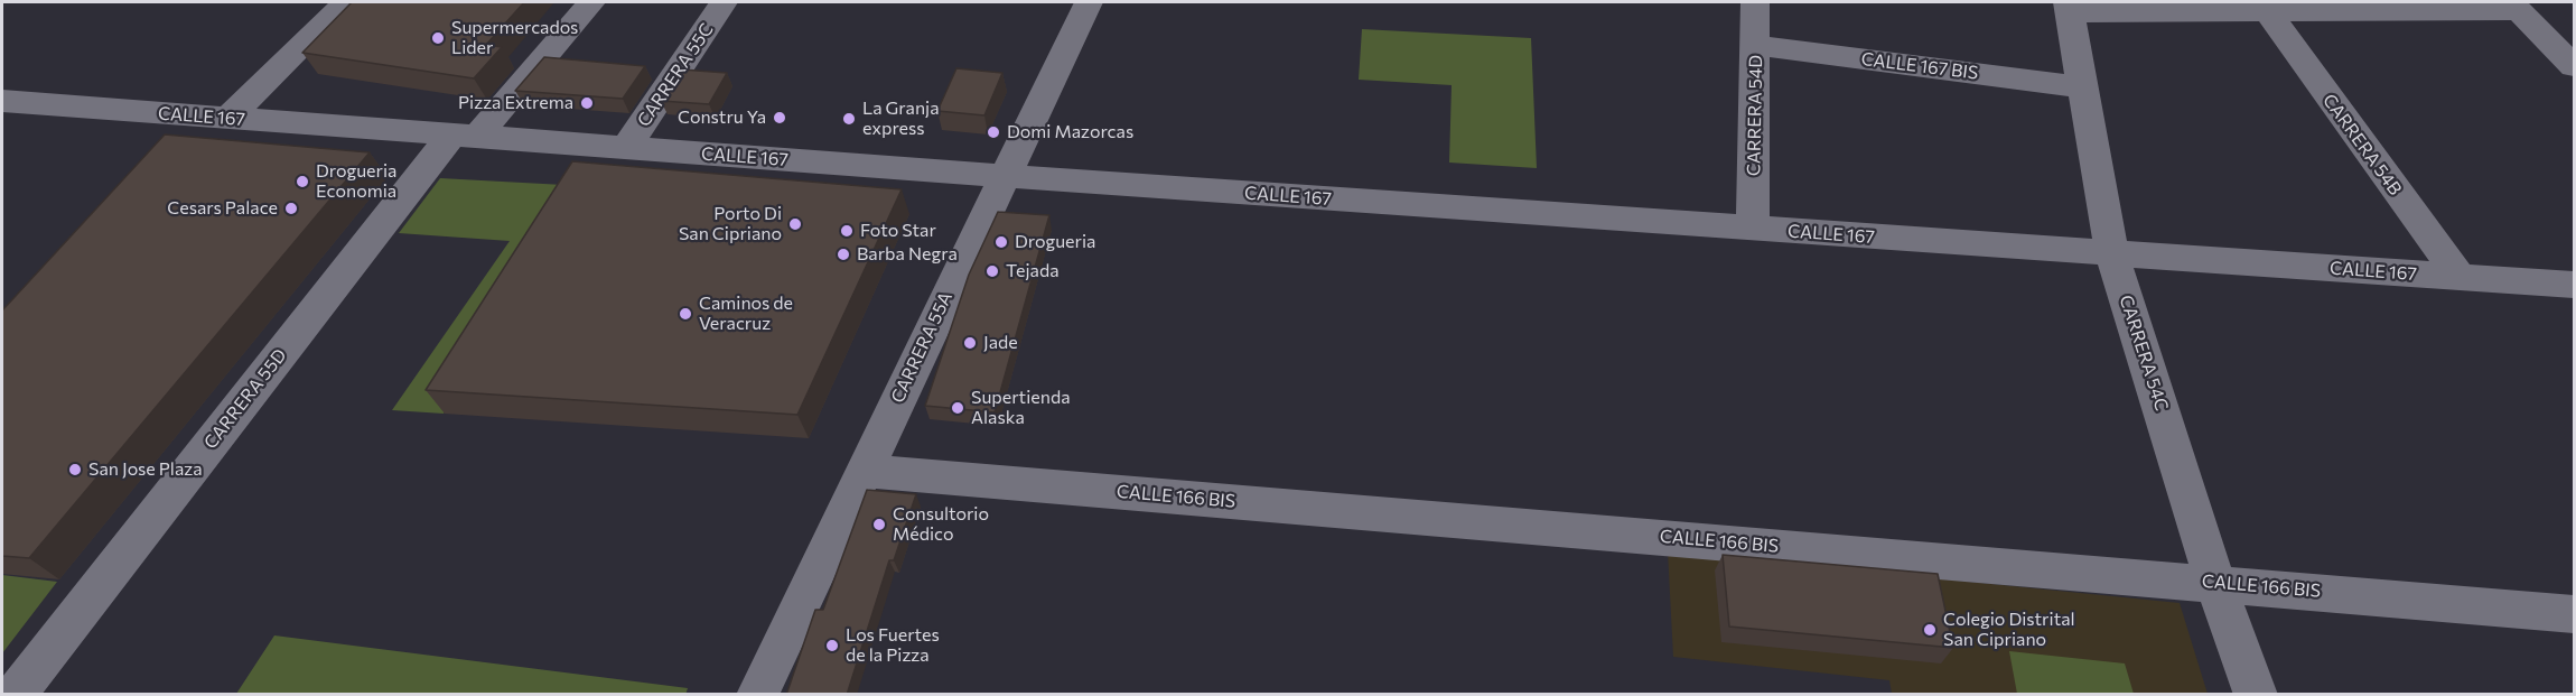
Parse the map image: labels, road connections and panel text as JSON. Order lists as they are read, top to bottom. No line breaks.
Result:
{"streets":{"street":["CALLE 167 BIS","CARRERA 55C","CARRERA 54D","CALLE 167","CARRERA 54B","CARRERA 55A","CARRERA 54C","CARRERA 55D","CALLE 166 BIS"]},"crossings":[["CALLE 167 BIS","CARRERA 54D"],["CALLE 167 BIS","CARRERA 54C"],["CARRERA 55C","CALLE 167"],["CARRERA 54D","CALLE 167"],["CALLE 167","CARRERA 54B"],["CALLE 167","CARRERA 55A"],["CALLE 167","CARRERA 54C"],["CALLE 167","CARRERA 55D"],["CARRERA 55A","CALLE 166 BIS"],["CARRERA 54C","CALLE 166 BIS"]],"places":["Supermercados Lider","Pizza Extrema","Constru Ya","La Granja express","Domi Mazorcas","Drogueria Economia","Cesars Palace","Porto Di San Cipriano","Foto Star","Drogueria","Barba Negra","Tejada","Caminos de Veracruz","Jade","Supertienda Alaska","San Jose Plaza","Consultorio Médico","Colegio Distrital San Cipriano","Los Fuertes de la Pizza"]}
